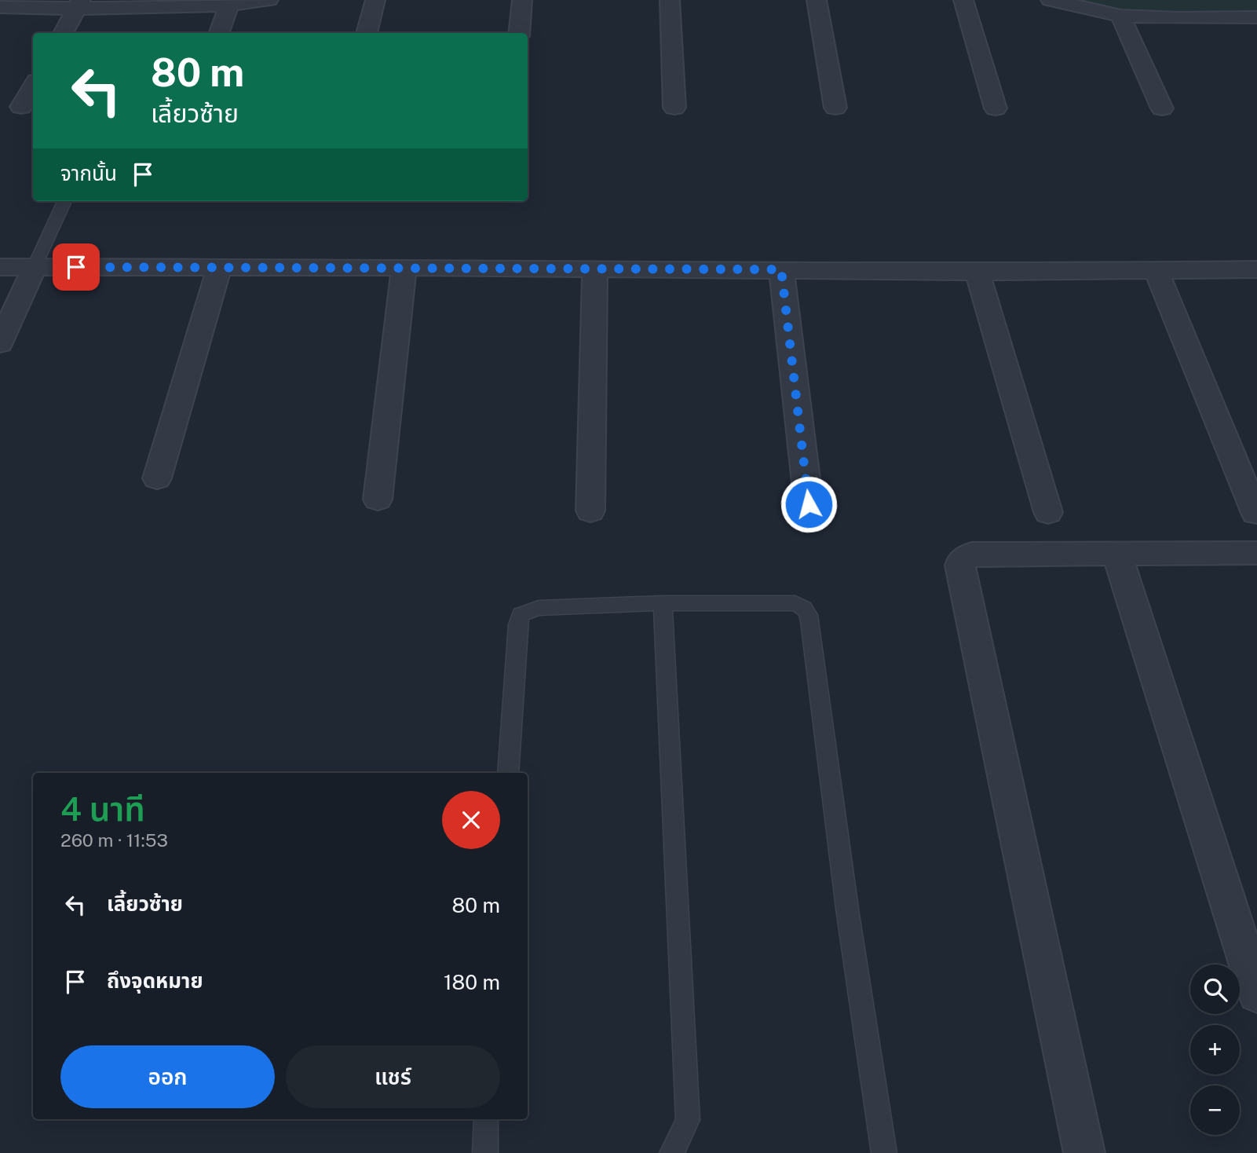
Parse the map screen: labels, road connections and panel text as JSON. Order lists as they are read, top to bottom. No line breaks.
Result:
{"page":{"turn":["80 m","เลี้ยวซ้าย"],"then":"จากนั้น","heading":["4 นาที","260 m · 11:53"],"list":[{"name":"เลี้ยวซ้าย","value":"80 m"},{"name":"ถึงจุดหมาย","value":"180 m"}],"map_buttons":["+","−"],"buttons":["ออก","แชร์"]}}
